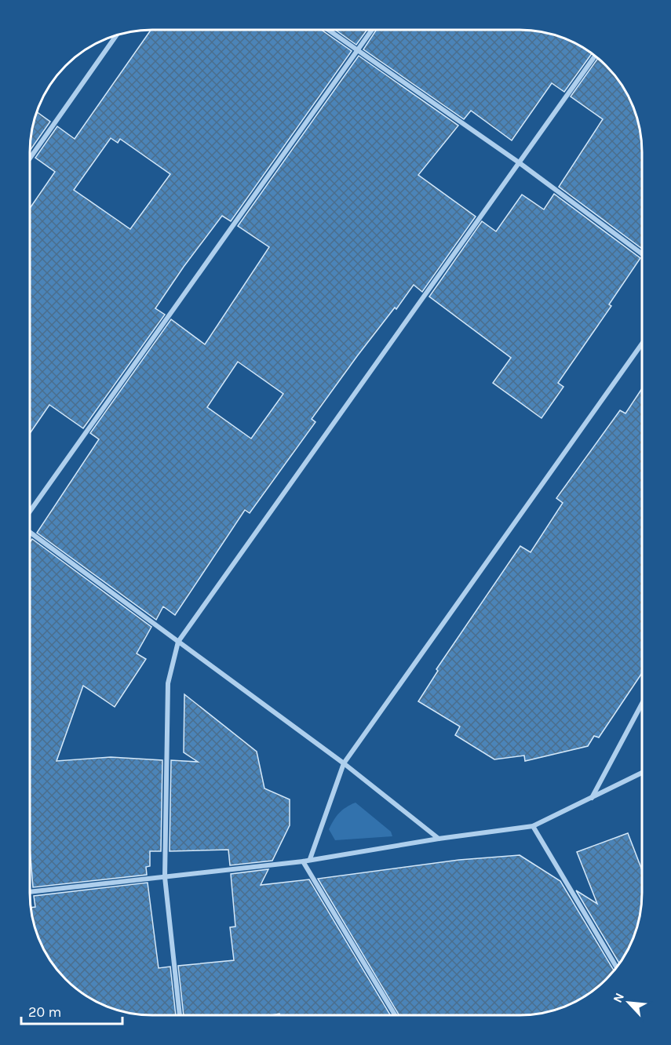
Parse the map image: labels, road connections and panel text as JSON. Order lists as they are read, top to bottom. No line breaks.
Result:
{"scale_bar":"20 m","north":"top left"}
